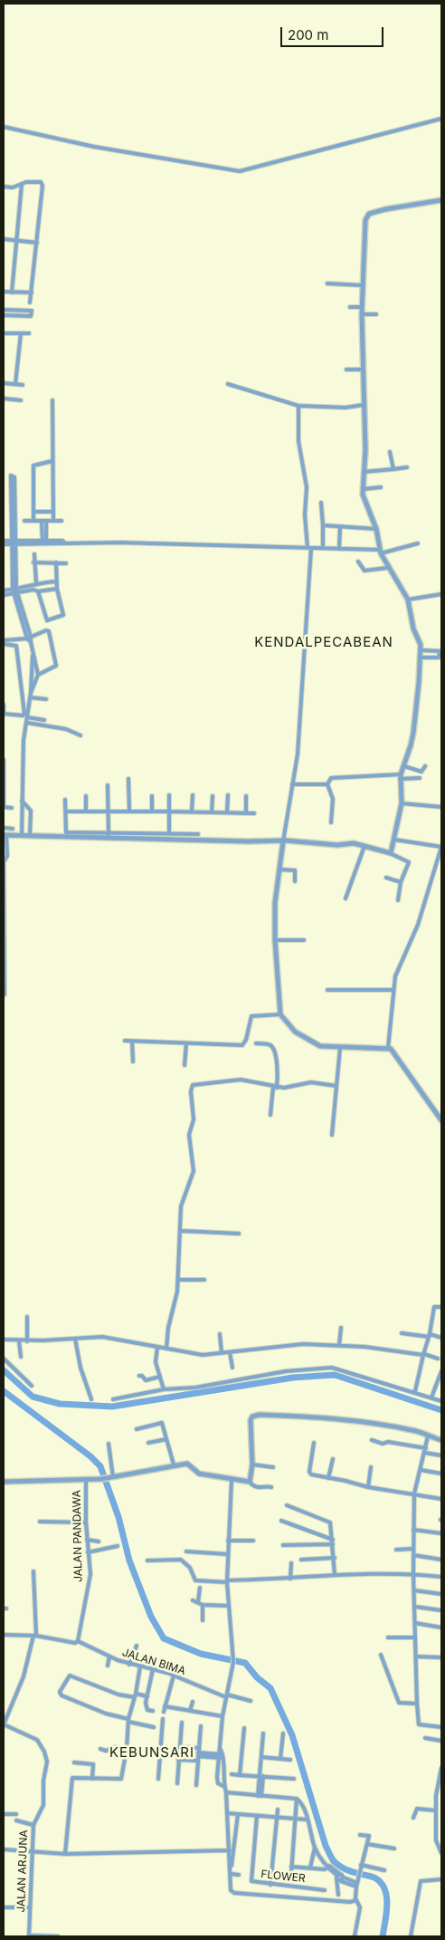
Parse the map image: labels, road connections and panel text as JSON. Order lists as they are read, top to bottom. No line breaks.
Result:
{"streets":{"street":["JALAN PANDAWA","JALAN BIMA","JALAN ARJUNA","FLOWER"]},"crossings":[["JALAN PANDAWA","JALAN BIMA"]],"districts":["KENDALPECABEAN","KEBUNSARI"],"scale_bar":"200 m"}
